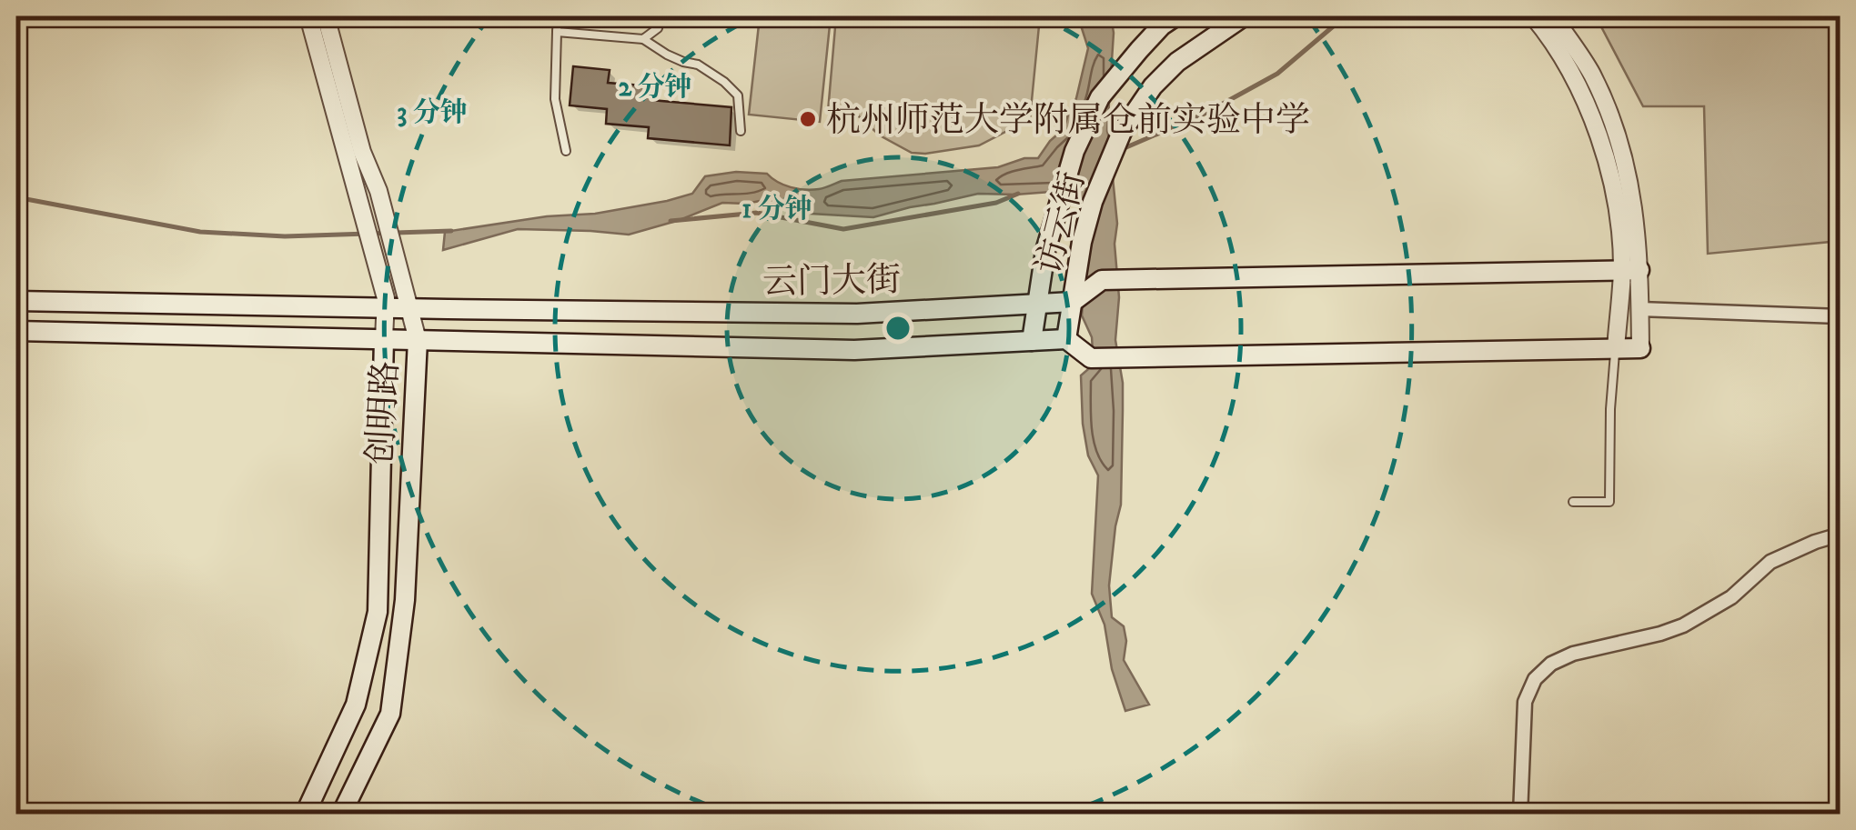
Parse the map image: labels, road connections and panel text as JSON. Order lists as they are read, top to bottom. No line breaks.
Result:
{"streets":{"main road":["访云街","云门大街","创明路"]},"crossings":[["访云街","云门大街"],["云门大街","创明路"]],"places":["杭州师范大学附属仓前实验中学"],"rings":["2 分钟","3 分钟","1 分钟"]}
